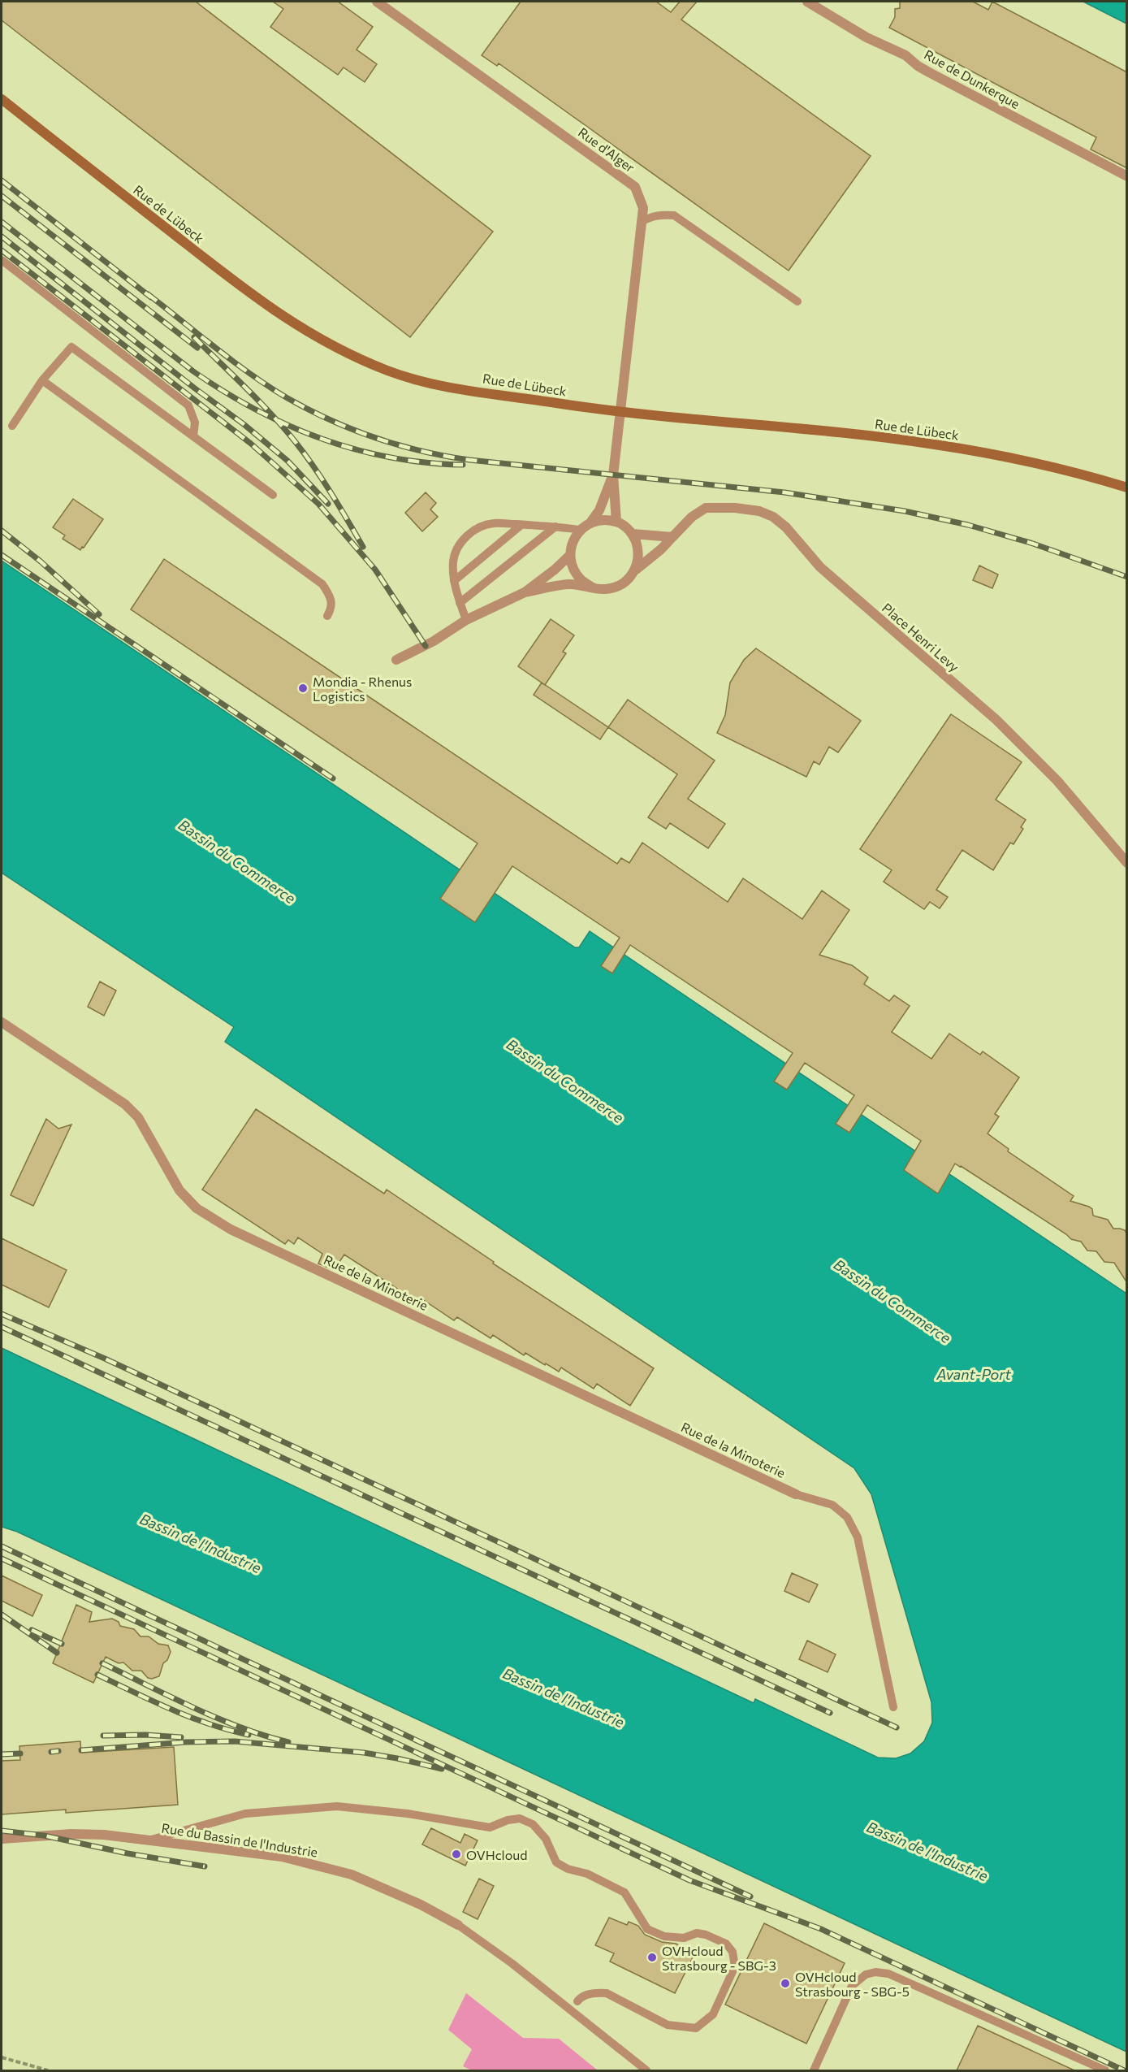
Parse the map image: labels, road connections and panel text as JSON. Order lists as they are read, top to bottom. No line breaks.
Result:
{"streets":{"main road":["Rue de Lübeck"],"street":["Rue de Dunkerque","Rue d'Alger","Place Henri Levy","Rue de la Minoterie","Rue du Bassin de l'Industrie"]},"crossings":[["Rue d'Alger","Rue de Lübeck"]],"water":["Bassin du Commerce","Avant-Port","Bassin de l'Industrie"],"places":["Mondia - Rhenus Logistics","OVHcloud","OVHcloud Strasbourg - SBG-3","OVHcloud Strasbourg - SBG-5"]}
